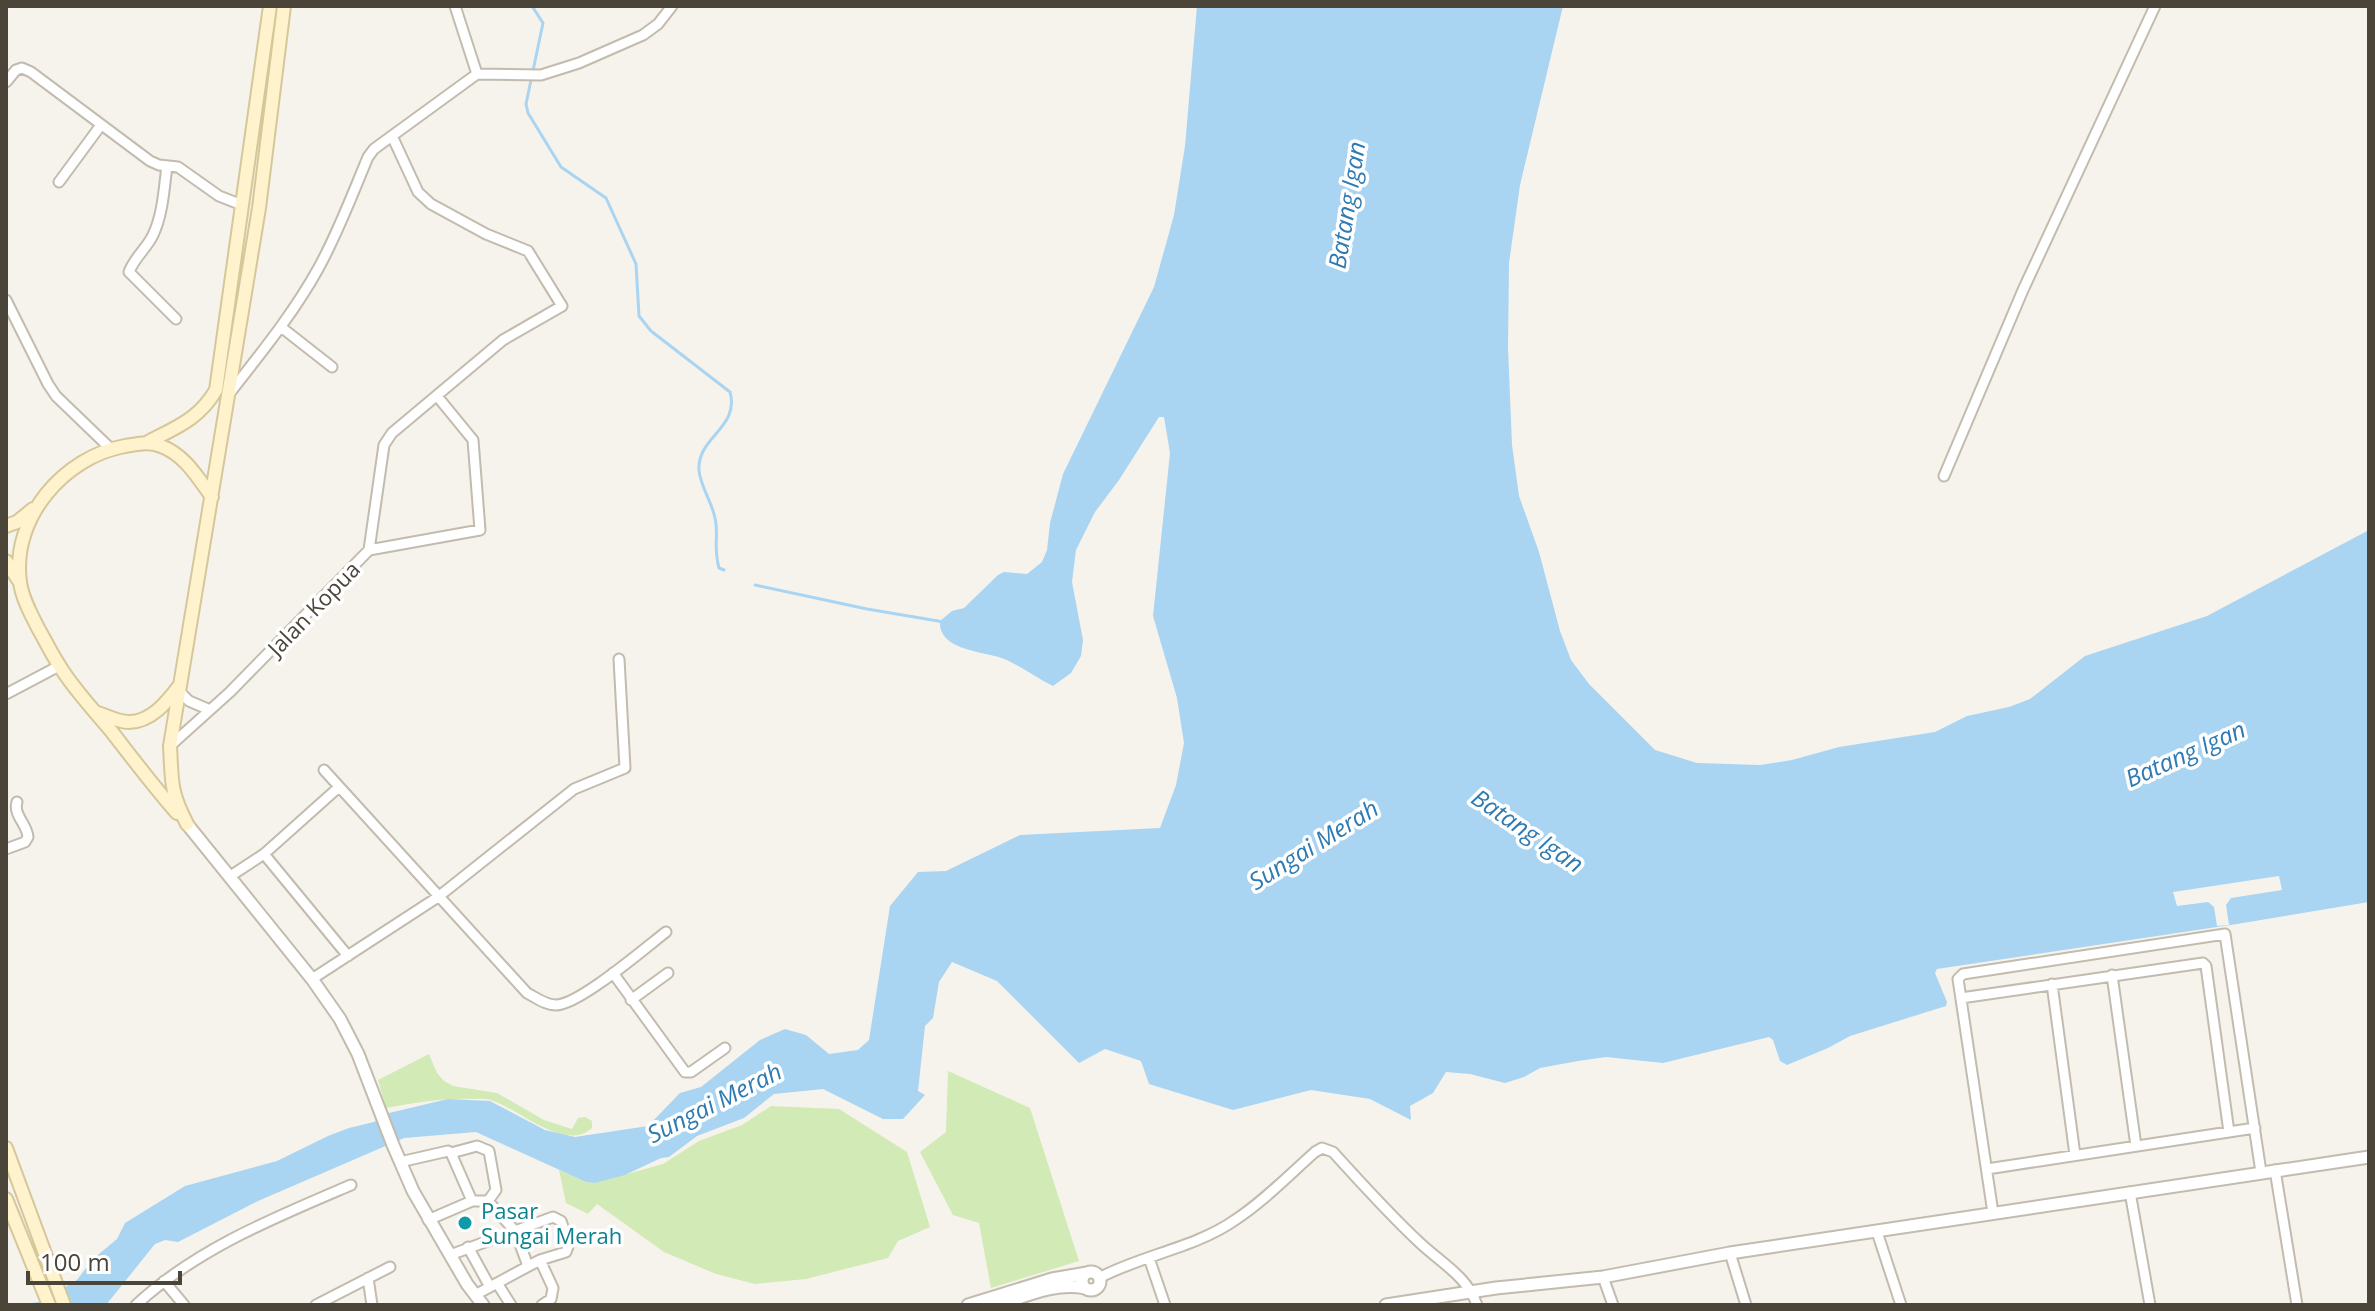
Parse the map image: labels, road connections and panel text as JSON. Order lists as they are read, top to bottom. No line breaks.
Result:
{"streets":{"street":["Jalan Kopua"]},"water":["Batang Igan","Sungai Merah"],"places":["Pasar Sungai Merah"],"scale_bar":"100 m"}
